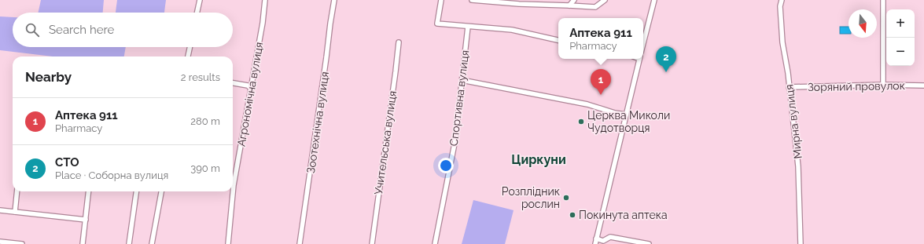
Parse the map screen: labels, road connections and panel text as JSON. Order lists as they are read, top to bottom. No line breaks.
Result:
{"streets":{"street":["Зоряний провулок","Агрономічна вулиця","Спортивна вулиця","Мирна вулиця","Зоотехнічна вулиця","Учительська вулиця"]},"crossings":[["Зоряний провулок","Мирна вулиця"]],"districts":["Циркуни"],"places":["Церква Миколи Чудотворця","Розплідник рослин","Покинута аптека"],"north":"bottom","page":{"map_buttons":["+","−"],"search":"Search here","popup":["Аптека 911","Pharmacy"],"pins":["2","1"],"heading":["Nearby","2 results"],"list":[{"mark":"1","name":"Аптека 911","note":"Pharmacy","value":"280 m"},{"mark":"2","name":"СТО","note":"Place · Соборна вулиця","value":"390 m"}]}}
